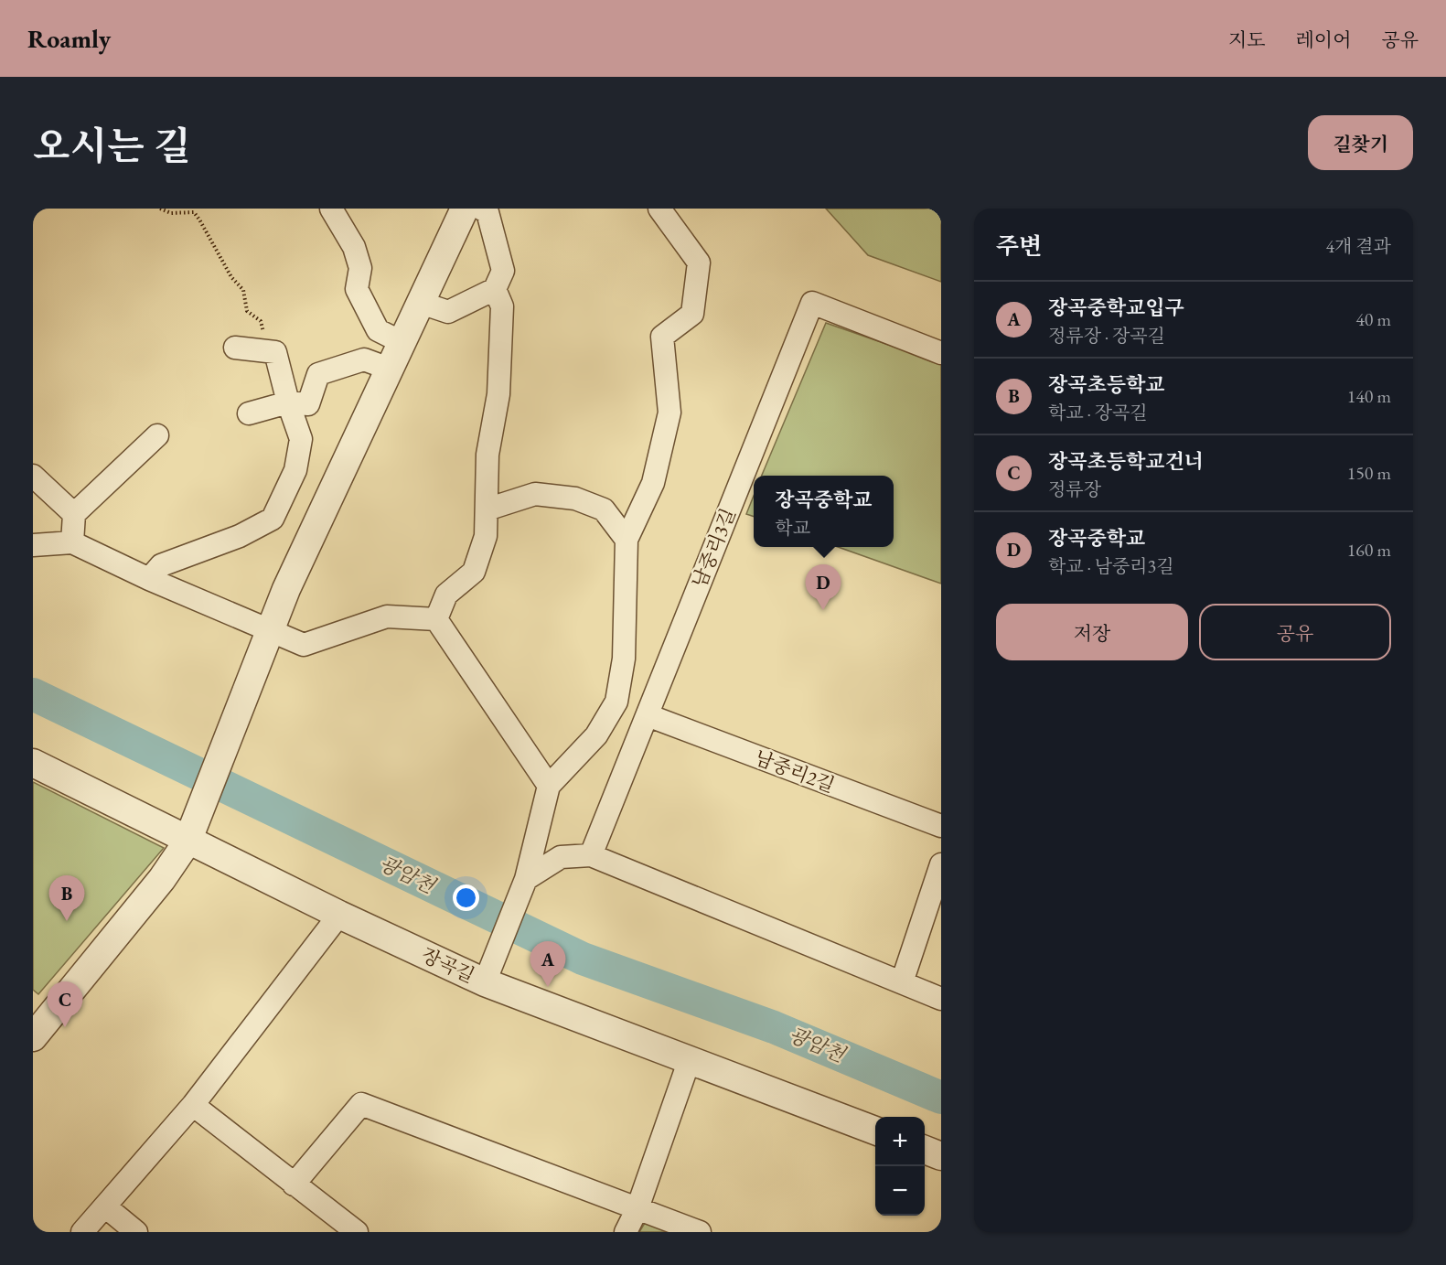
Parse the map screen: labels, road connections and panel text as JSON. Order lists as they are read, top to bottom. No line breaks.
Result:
{"streets":{"street":["남중리3길","남중리2길","장곡길"]},"crossings":[["남중리3길","남중리2길"]],"water":["광암천"],"page":{"header":"Roamly","nav":["지도","레이어","공유"],"title":"오시는 길","buttons":["길찾기",["저장","공유"]],"heading":["주변","4개 결과"],"list":[{"mark":"A","name":"장곡중학교입구","note":"정류장 · 장곡길","value":"40 m"},{"mark":"B","name":"장곡초등학교","note":"학교 · 장곡길","value":"140 m"},{"mark":"C","name":"장곡초등학교건너","note":"정류장","value":"150 m"},{"mark":"D","name":"장곡중학교","note":"학교 · 남중리3길","value":"160 m"}],"popup":["장곡중학교","학교"],"pins":["D","B","A","C"],"map_buttons":["+","−"]}}
